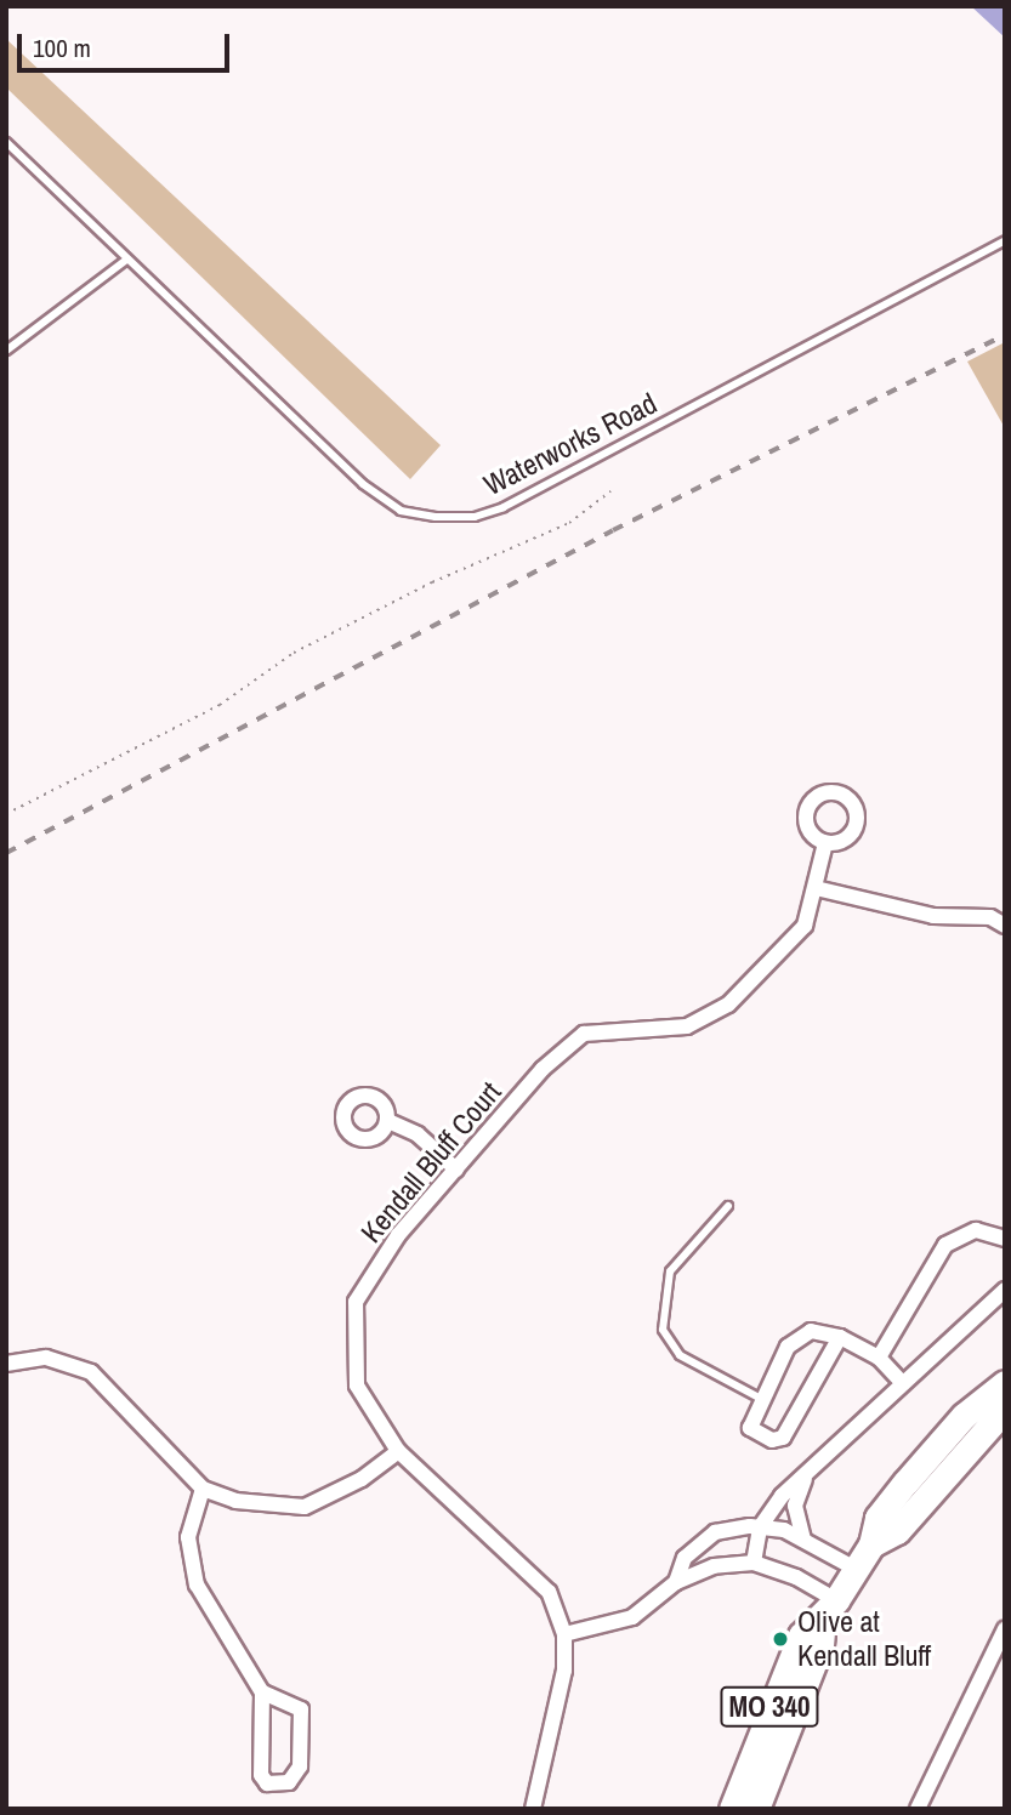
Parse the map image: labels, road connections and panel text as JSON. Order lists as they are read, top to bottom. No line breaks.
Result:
{"streets":{"main road":["MO 340"],"street":["Kendall Bluff Court"],"lane":["Waterworks Road"]},"places":["Olive at Kendall Bluff"],"scale_bar":"100 m"}
